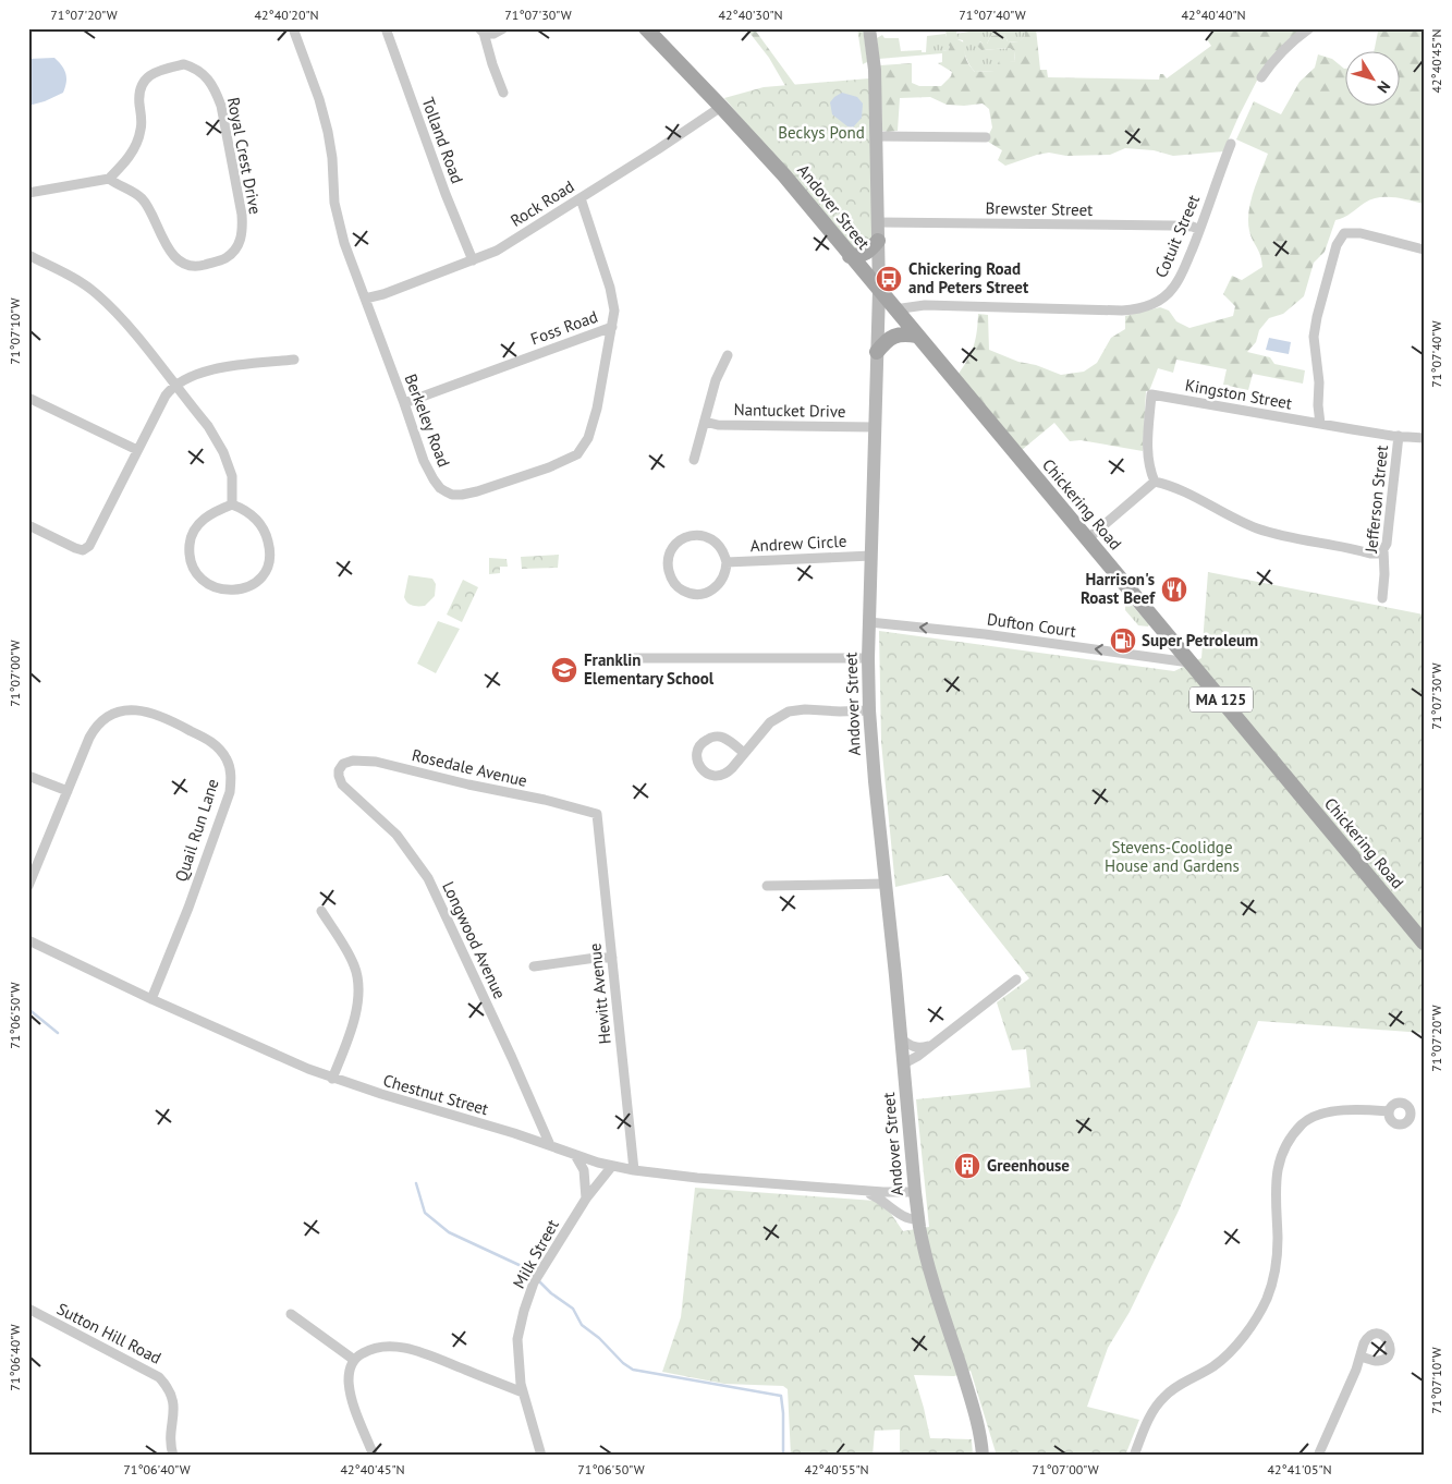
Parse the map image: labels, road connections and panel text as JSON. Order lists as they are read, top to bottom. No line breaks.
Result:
{"streets":{"main road":["Andover Street","Chickering Road","MA 125"],"street":["Tolland Road","Royal Crest Drive","Rock Road","Brewster Street","Cotuit Street","Foss Road","Kingston Street","Nantucket Drive","Berkeley Road","Jefferson Street","Andrew Circle","Dufton Court","Rosedale Avenue","Quail Run Lane","Longwood Avenue","Hewitt Avenue","Chestnut Street","Milk Street","Sutton Hill Road"]},"crossings":[["Tolland Road","Rock Road"],["Rock Road","Andover Street"],["Rock Road","Berkeley Road"],["Andover Street","Nantucket Drive"],["Andover Street","Chickering Road"],["Andover Street","Andrew Circle"],["Andover Street","Dufton Court"],["Andover Street","Chestnut Street"],["Brewster Street","Cotuit Street"],["Cotuit Street","Chickering Road"],["Foss Road","Berkeley Road"],["Kingston Street","Jefferson Street"],["Chickering Road","Dufton Court"],["Rosedale Avenue","Longwood Avenue"],["Rosedale Avenue","Hewitt Avenue"],["Quail Run Lane","Chestnut Street"],["Longwood Avenue","Chestnut Street"],["Hewitt Avenue","Chestnut Street"],["Chestnut Street","Milk Street"]],"one_way":["Dufton Court"],"parks":["Beckys Pond","Stevens-Coolidge House and Gardens"],"places":{"bus stop":["Chickering Road and Peters Street"],"restaurant":["Harrison's Roast Beef"],"fuel station":["Super Petroleum"],"school or university":["Franklin Elementary School"],"building":["Greenhouse"]},"north":"bottom right","coordinates":["71°07'20\"W","42°40'20\"N","71°07'30\"W","42°40'30\"N","71°07'40\"W","42°40'40\"N","42°40'45\"N","71°07'10\"W","71°07'00\"W","71°06'50\"W","71°06'40\"W","42°40'55\"N","42°41'05\"N"]}
